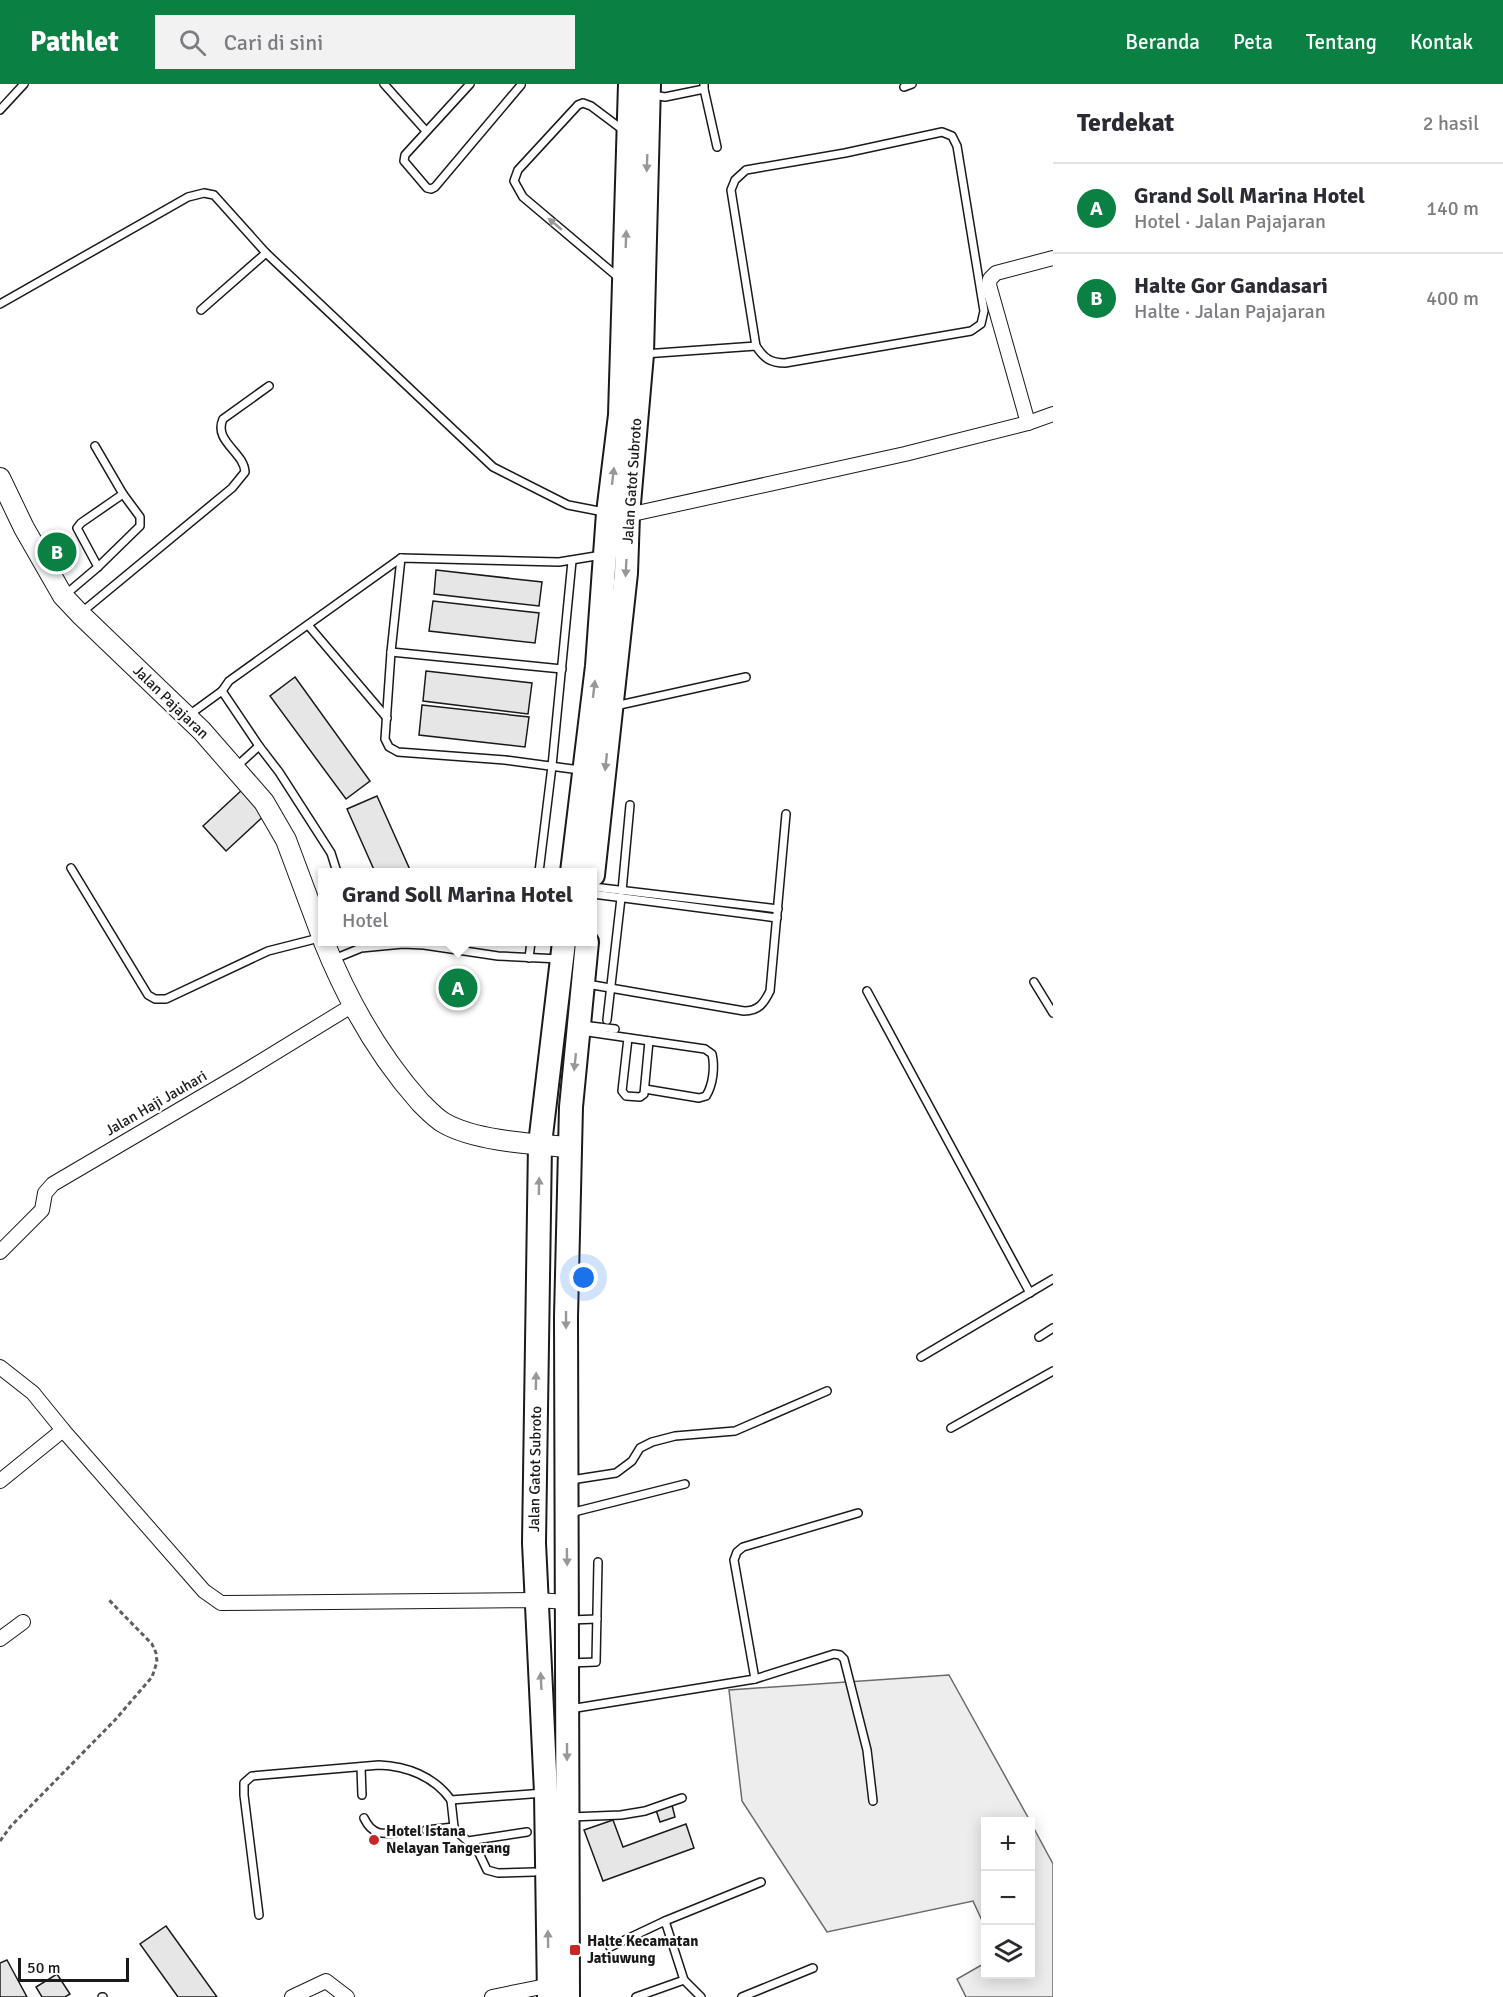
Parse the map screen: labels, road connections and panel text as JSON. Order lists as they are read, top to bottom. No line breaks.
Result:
{"streets":{"highway":["Jalan Gatot Subroto"],"main road":["Jalan Pajajaran"],"street":["Jalan Haji Jauhari"]},"crossings":[["Jalan Gatot Subroto","Jalan Pajajaran"],["Jalan Pajajaran","Jalan Haji Jauhari"]],"places":{"other":["Hotel Istana Nelayan Tangerang"],"transit":["Halte Kecamatan Jatiuwung"]},"scale_bar":"50 m","page":{"header":"Pathlet","search":"Cari di sini","nav":["Beranda","Peta","Tentang","Kontak"],"heading":["Terdekat","2 hasil"],"list":[{"mark":"A","name":"Grand Soll Marina Hotel","note":"Hotel · Jalan Pajajaran","value":"140 m"},{"mark":"B","name":"Halte Gor Gandasari","note":"Halte · Jalan Pajajaran","value":"400 m"}],"pins":["B","A"],"popup":["Grand Soll Marina Hotel","Hotel"],"map_buttons":["+","−"],"scale":"50 m"}}
